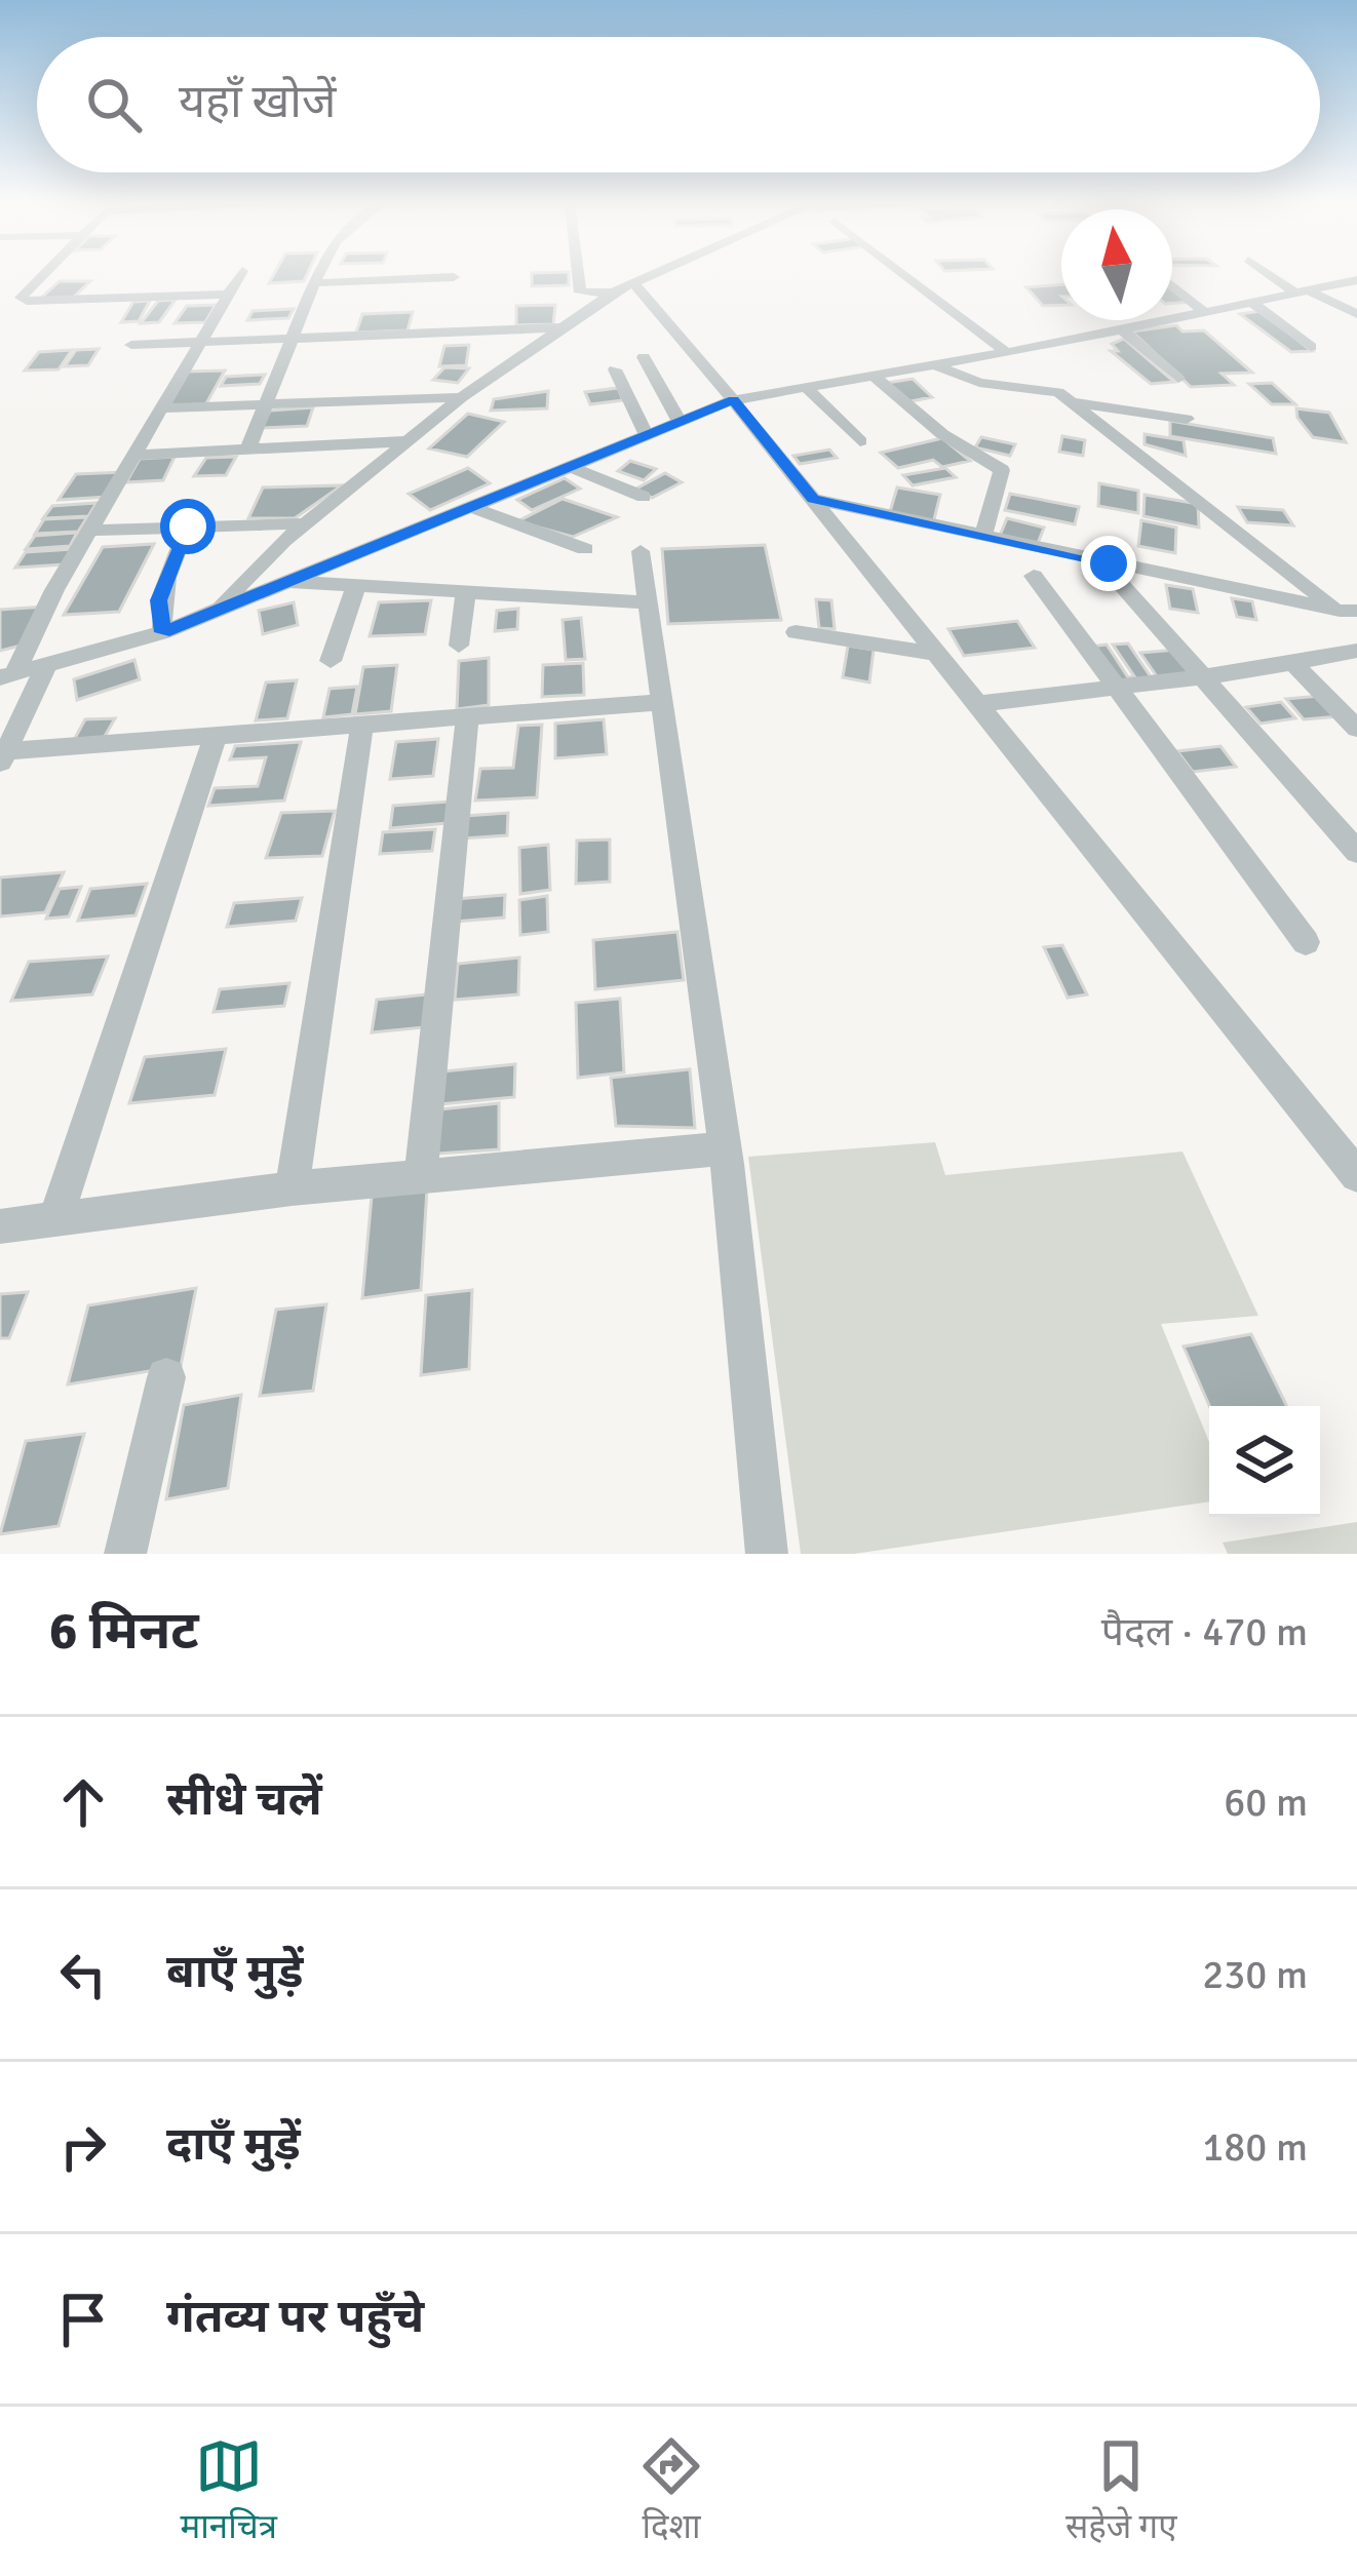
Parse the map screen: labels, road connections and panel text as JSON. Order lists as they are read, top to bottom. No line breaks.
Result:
{"north":"top","page":{"search":"यहाँ खोजें","heading":["6 मिनट","पैदल · 470 m"],"list":[["सीधे चलें","60 m"],["बाएँ मुड़ें","230 m"],["दाएँ मुड़ें","180 m"],"गंतव्य पर पहुँचे"],"nav":["मानचित्र","दिशा","सहेजे गए"]}}
